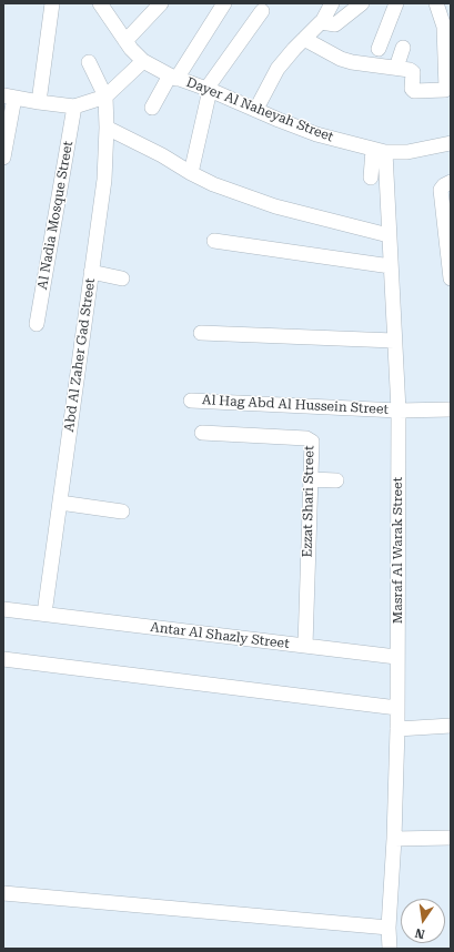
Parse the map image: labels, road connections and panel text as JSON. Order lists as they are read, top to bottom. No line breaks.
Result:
{"streets":{"street":["Dayer Al Naheyah Street","Al Nadia Mosque Street","Abd Al Zaher Gad Street","Al Hag Abd Al Hussein Street","Ezzat Shari Street","Masraf Al Warak Street","Antar Al Shazly Street"]},"crossings":[["Dayer Al Naheyah Street","Masraf Al Warak Street"],["Abd Al Zaher Gad Street","Antar Al Shazly Street"],["Al Hag Abd Al Hussein Street","Masraf Al Warak Street"],["Ezzat Shari Street","Antar Al Shazly Street"],["Masraf Al Warak Street","Antar Al Shazly Street"]],"north":"bottom"}
